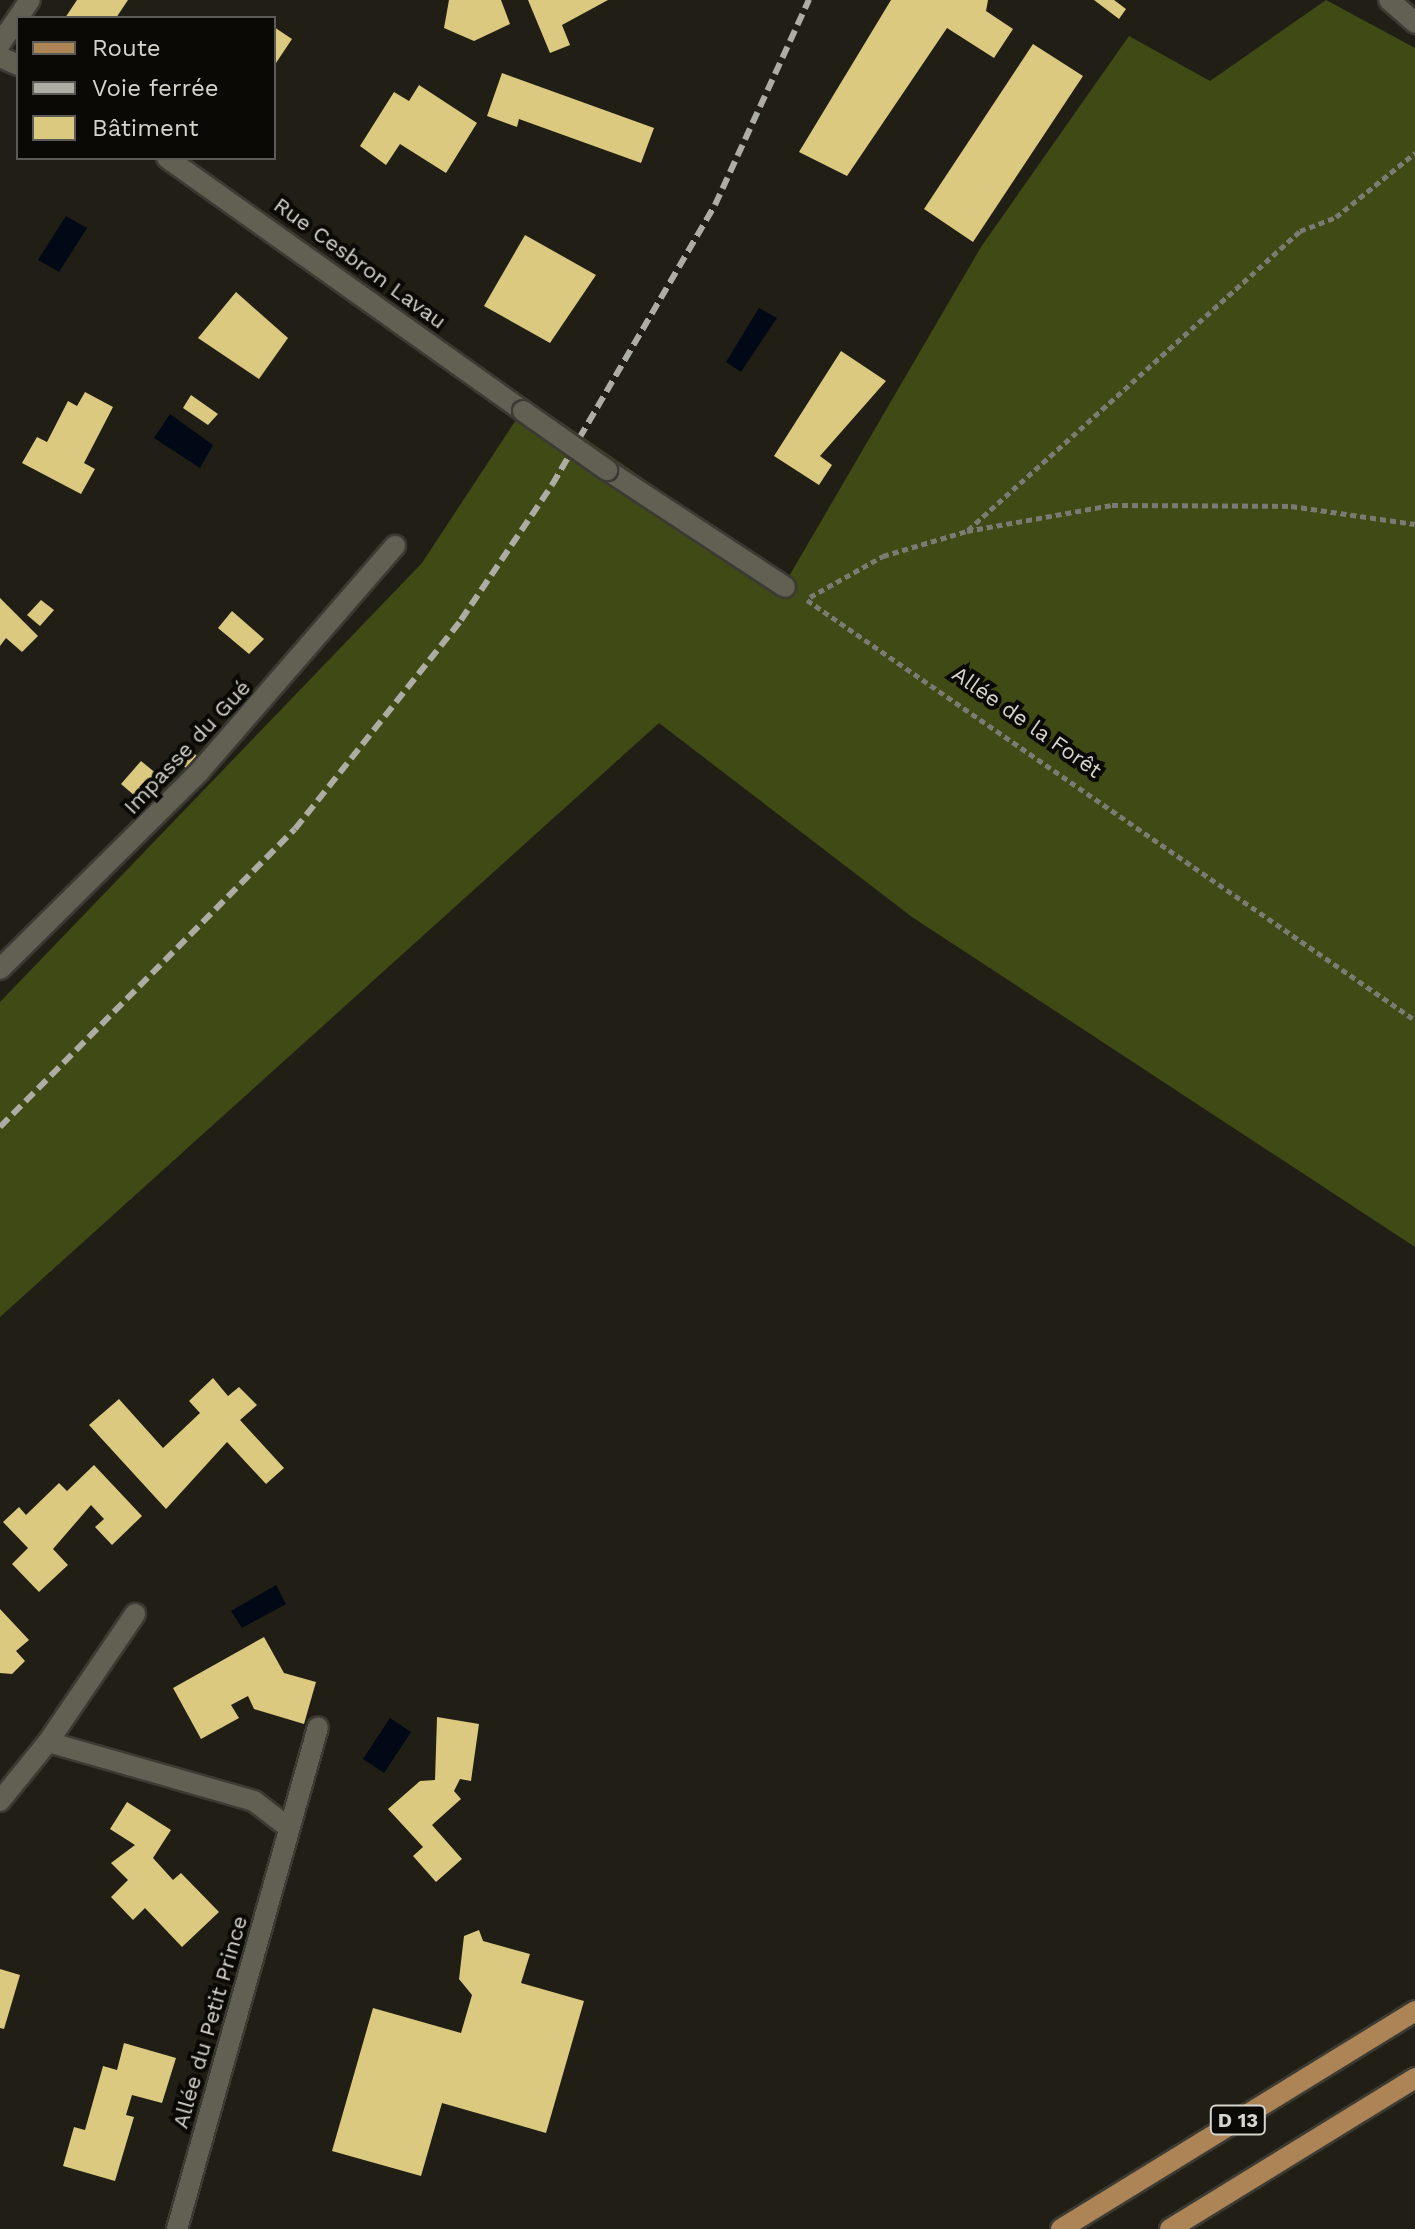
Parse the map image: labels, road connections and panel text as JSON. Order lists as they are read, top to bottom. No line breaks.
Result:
{"streets":{"main road":["D 13"],"street":["Rue Cesbron Lavau","Impasse du Gué","Allée du Petit Prince"],"path":["Allée de la Forêt"]},"crossings":[["Rue Cesbron Lavau","Allée de la Forêt"]],"legend":["Route","Voie ferrée","Bâtiment"]}
